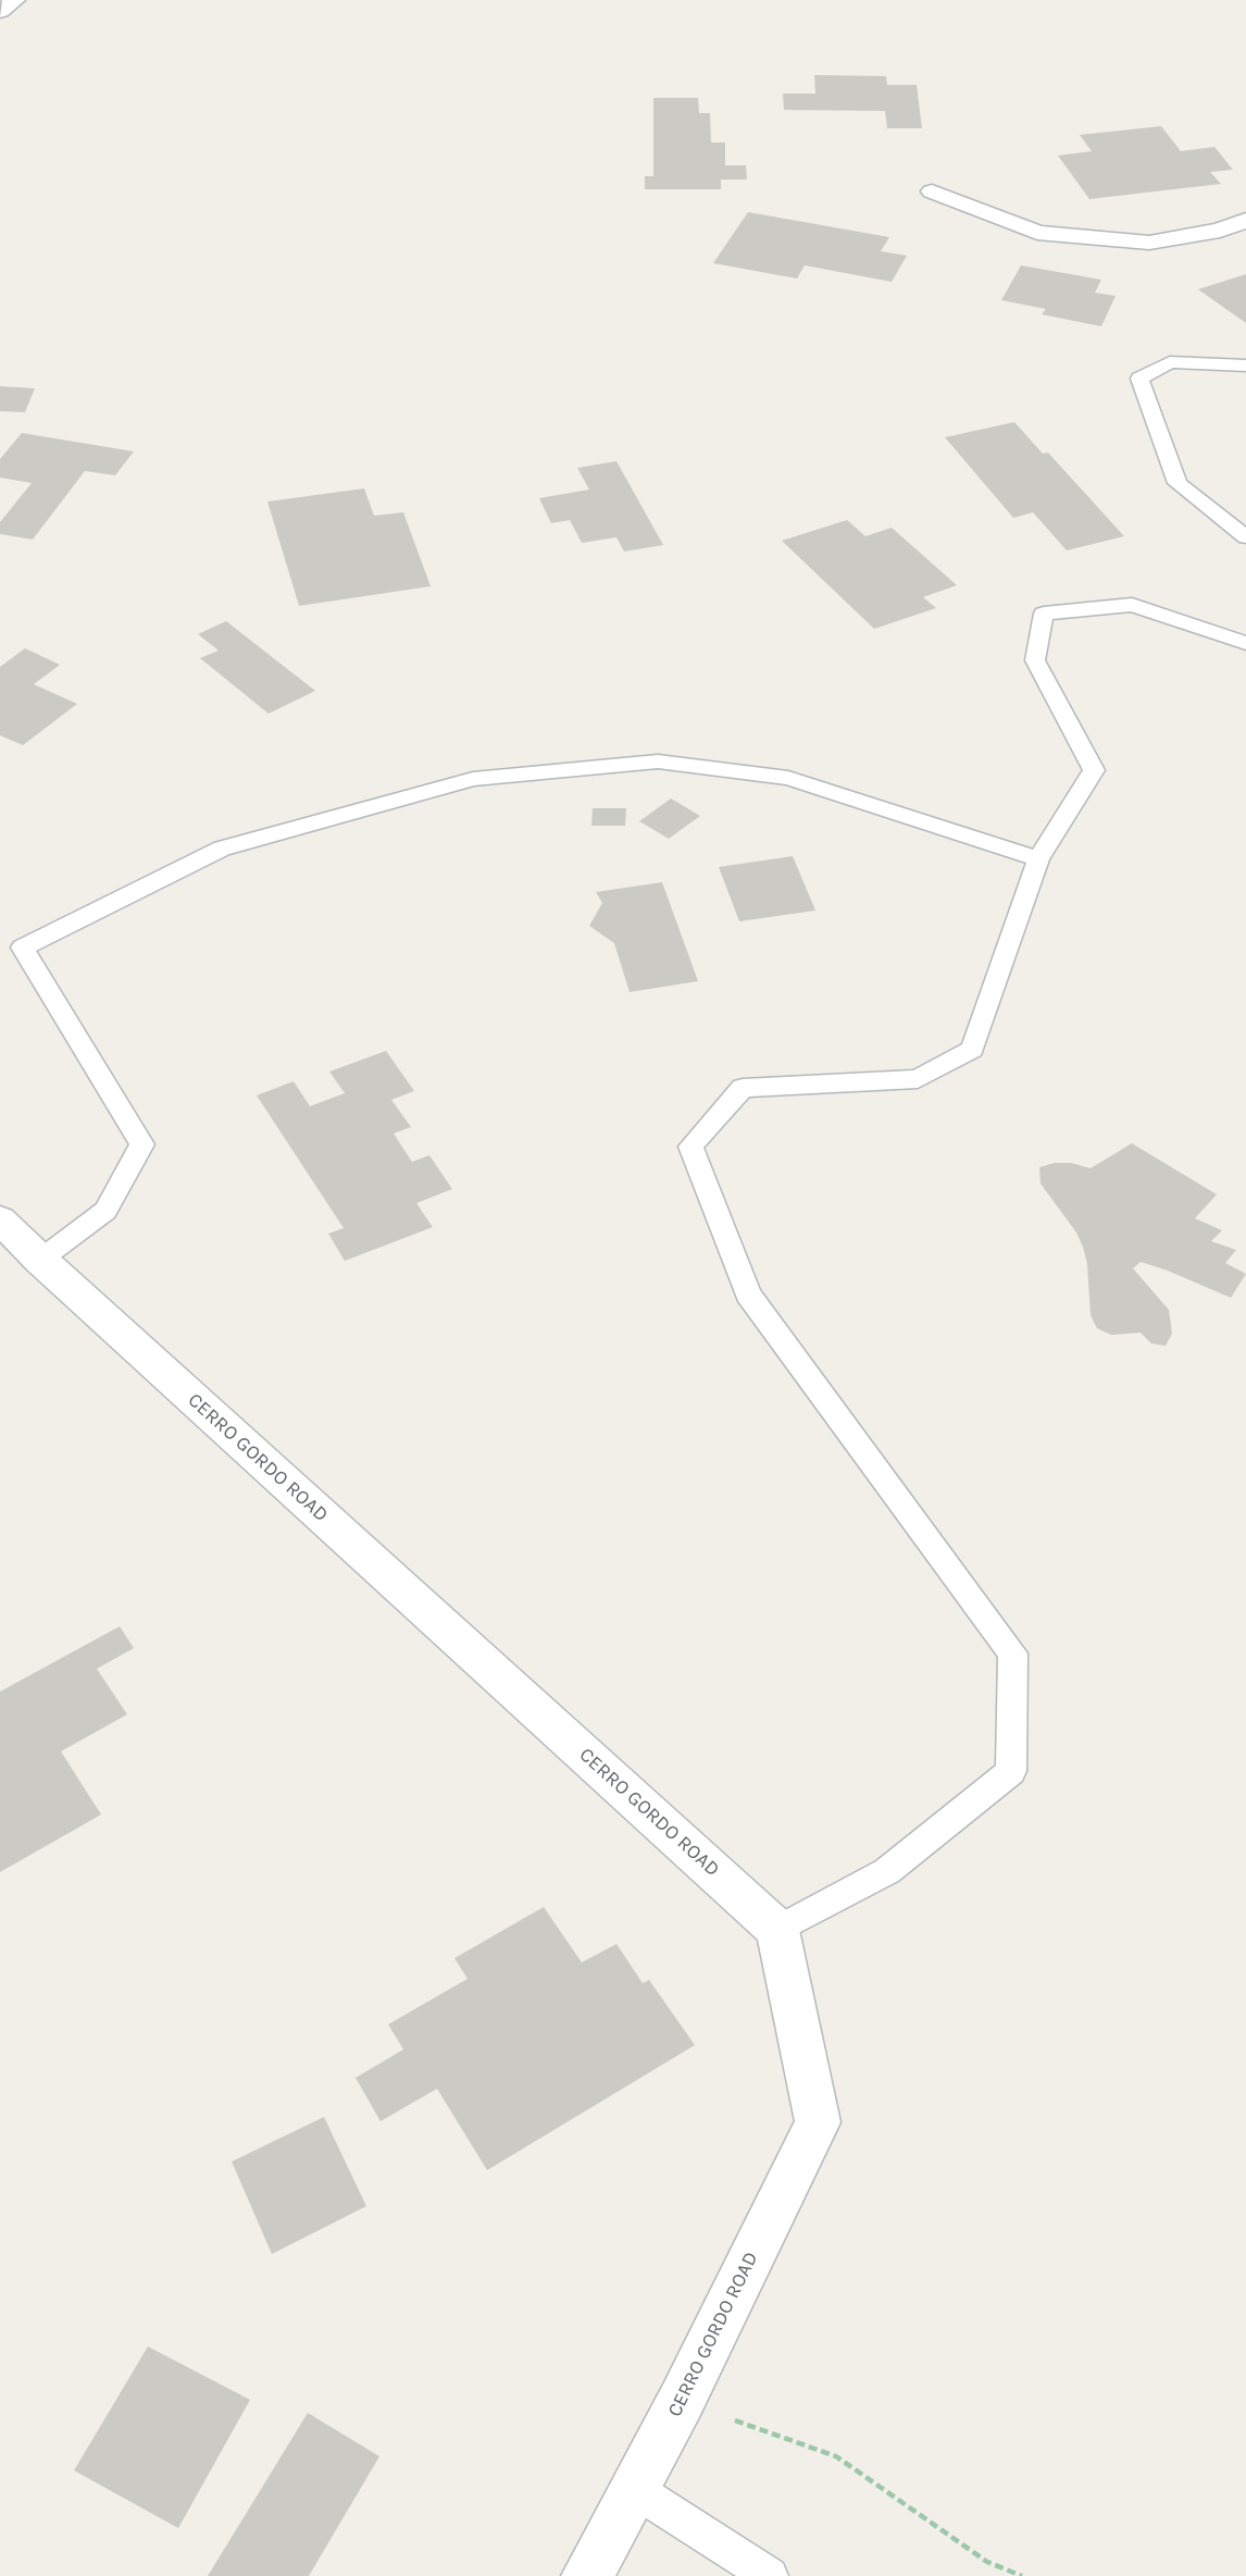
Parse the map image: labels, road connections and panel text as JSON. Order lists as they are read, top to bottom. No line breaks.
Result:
{"streets":{"street":["CERRO GORDO ROAD"]}}
